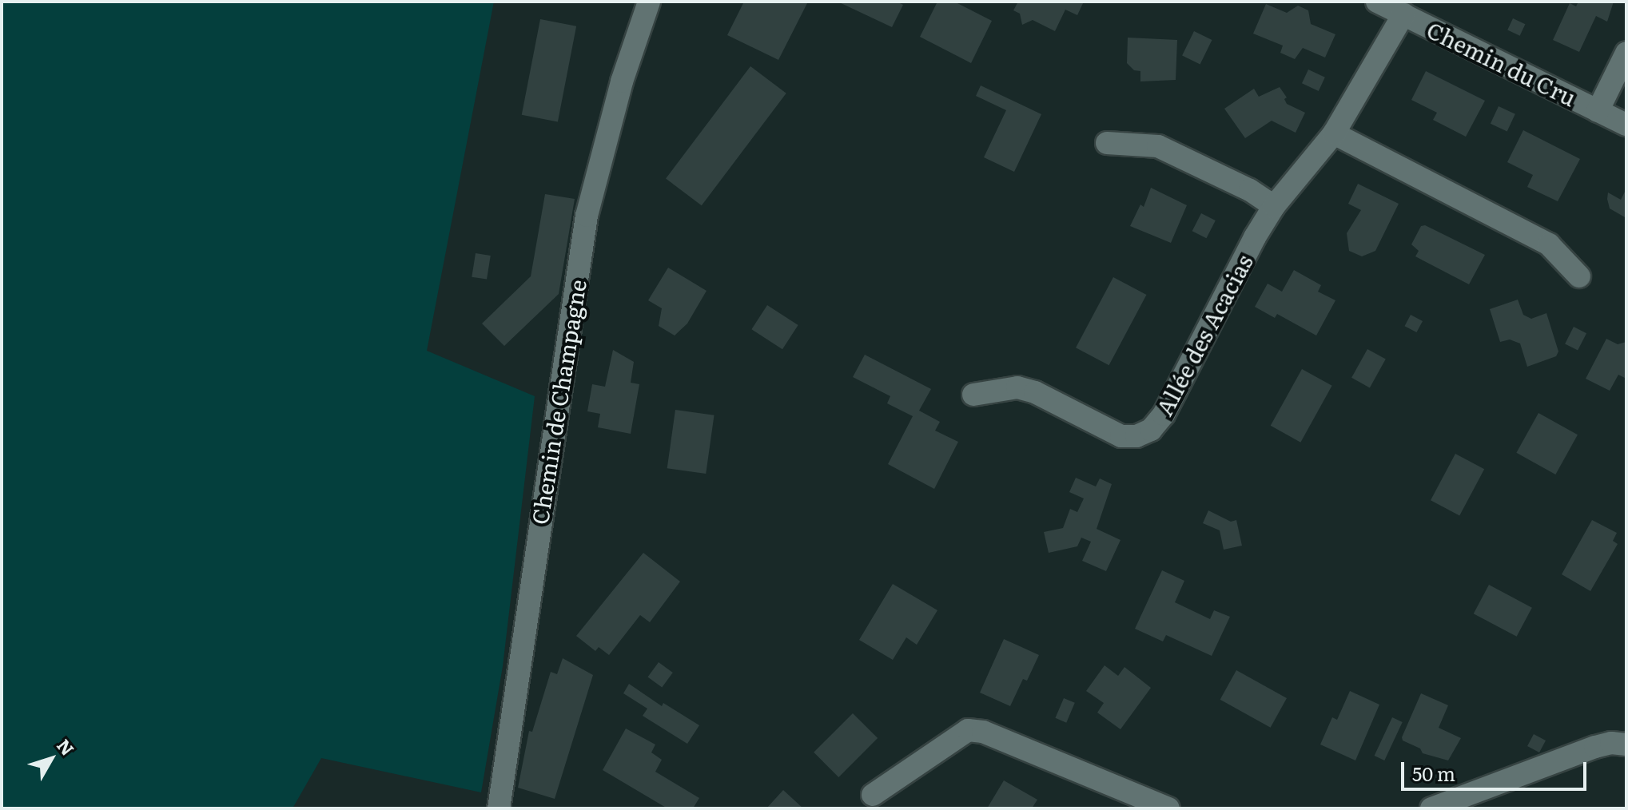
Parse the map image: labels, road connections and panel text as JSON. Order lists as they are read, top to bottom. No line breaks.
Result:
{"streets":{"street":["Chemin du Cru","Allée des Acacias","Chemin de Champagne"]},"crossings":[["Chemin du Cru","Allée des Acacias"]],"scale_bar":"50 m","north":"top right"}
